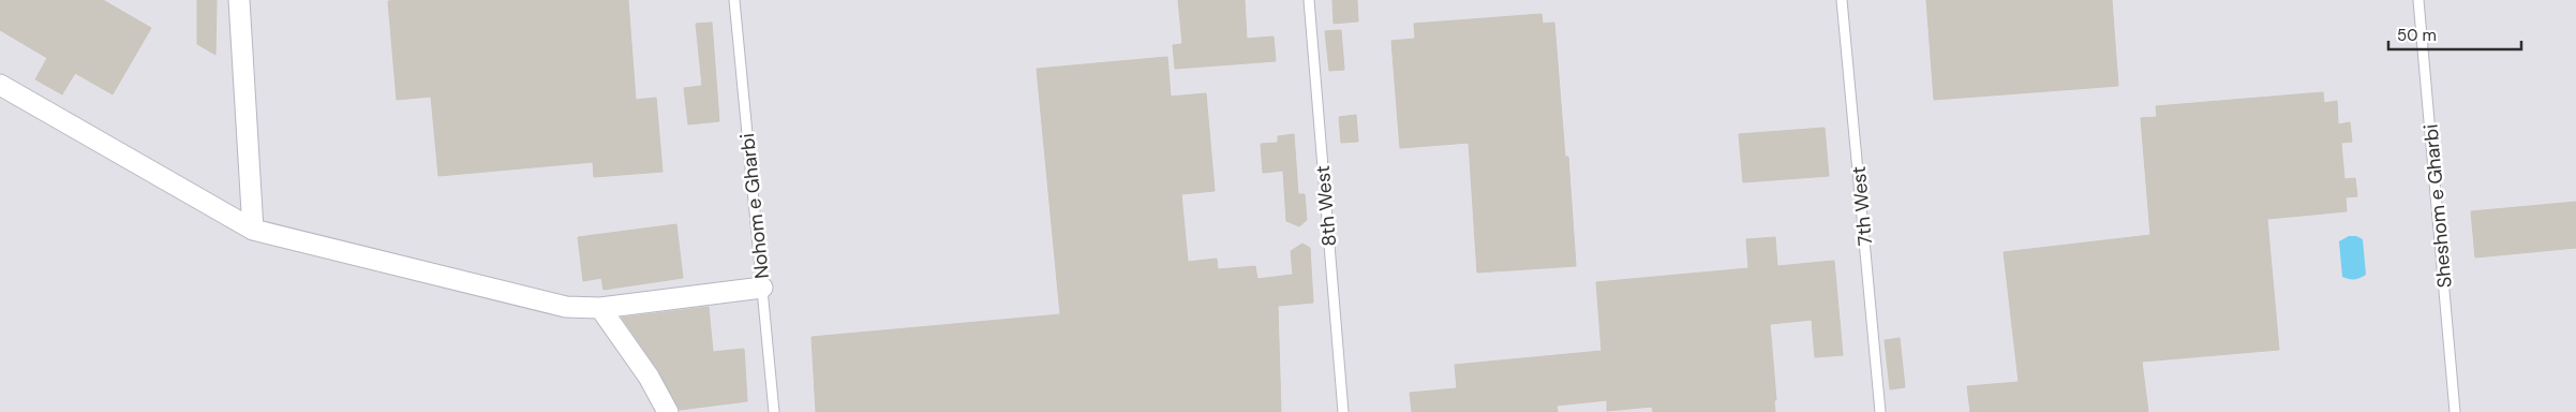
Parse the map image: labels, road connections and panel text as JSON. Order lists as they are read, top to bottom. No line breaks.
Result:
{"streets":{"lane":["Nohom e Gharbi","8th West","7th West","Sheshom e Gharbi"]},"scale_bar":"50 m"}
